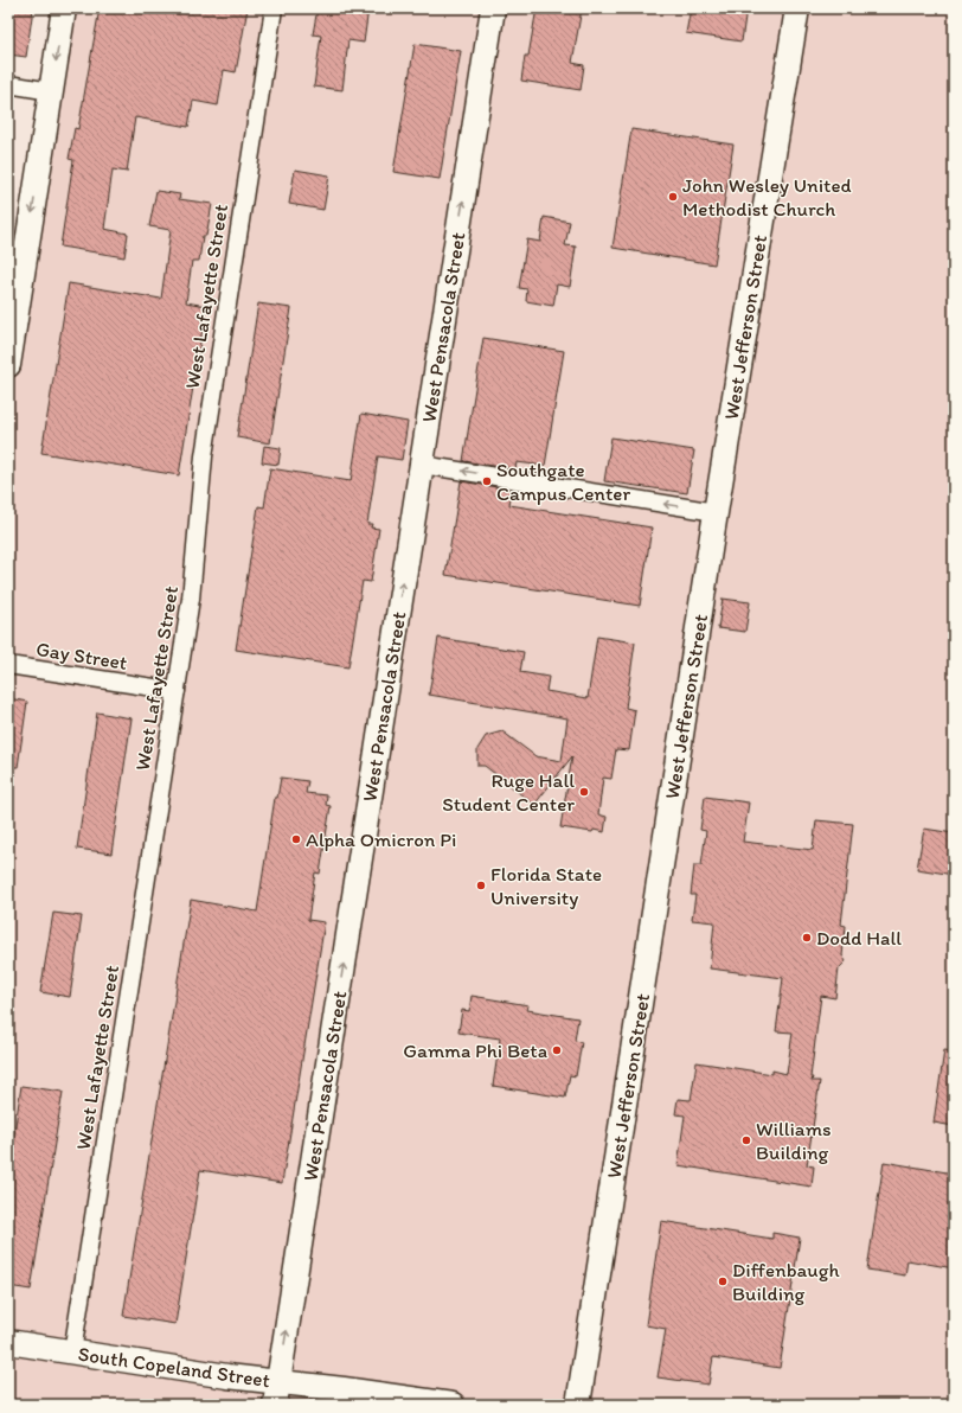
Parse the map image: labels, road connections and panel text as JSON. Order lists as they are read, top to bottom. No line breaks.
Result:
{"streets":{"street":["West Lafayette Street","West Pensacola Street","West Jefferson Street","Gay Street","South Copeland Street"]},"crossings":[["West Lafayette Street","Gay Street"],["West Lafayette Street","South Copeland Street"],["West Pensacola Street","South Copeland Street"]],"one_way":["West Pensacola Street"],"places":["John Wesley United Methodist Church","Southgate Campus Center","Ruge Hall Student Center","Alpha Omicron Pi","Florida State University","Dodd Hall","Gamma Phi Beta","Williams Building","Diffenbaugh Building"]}
